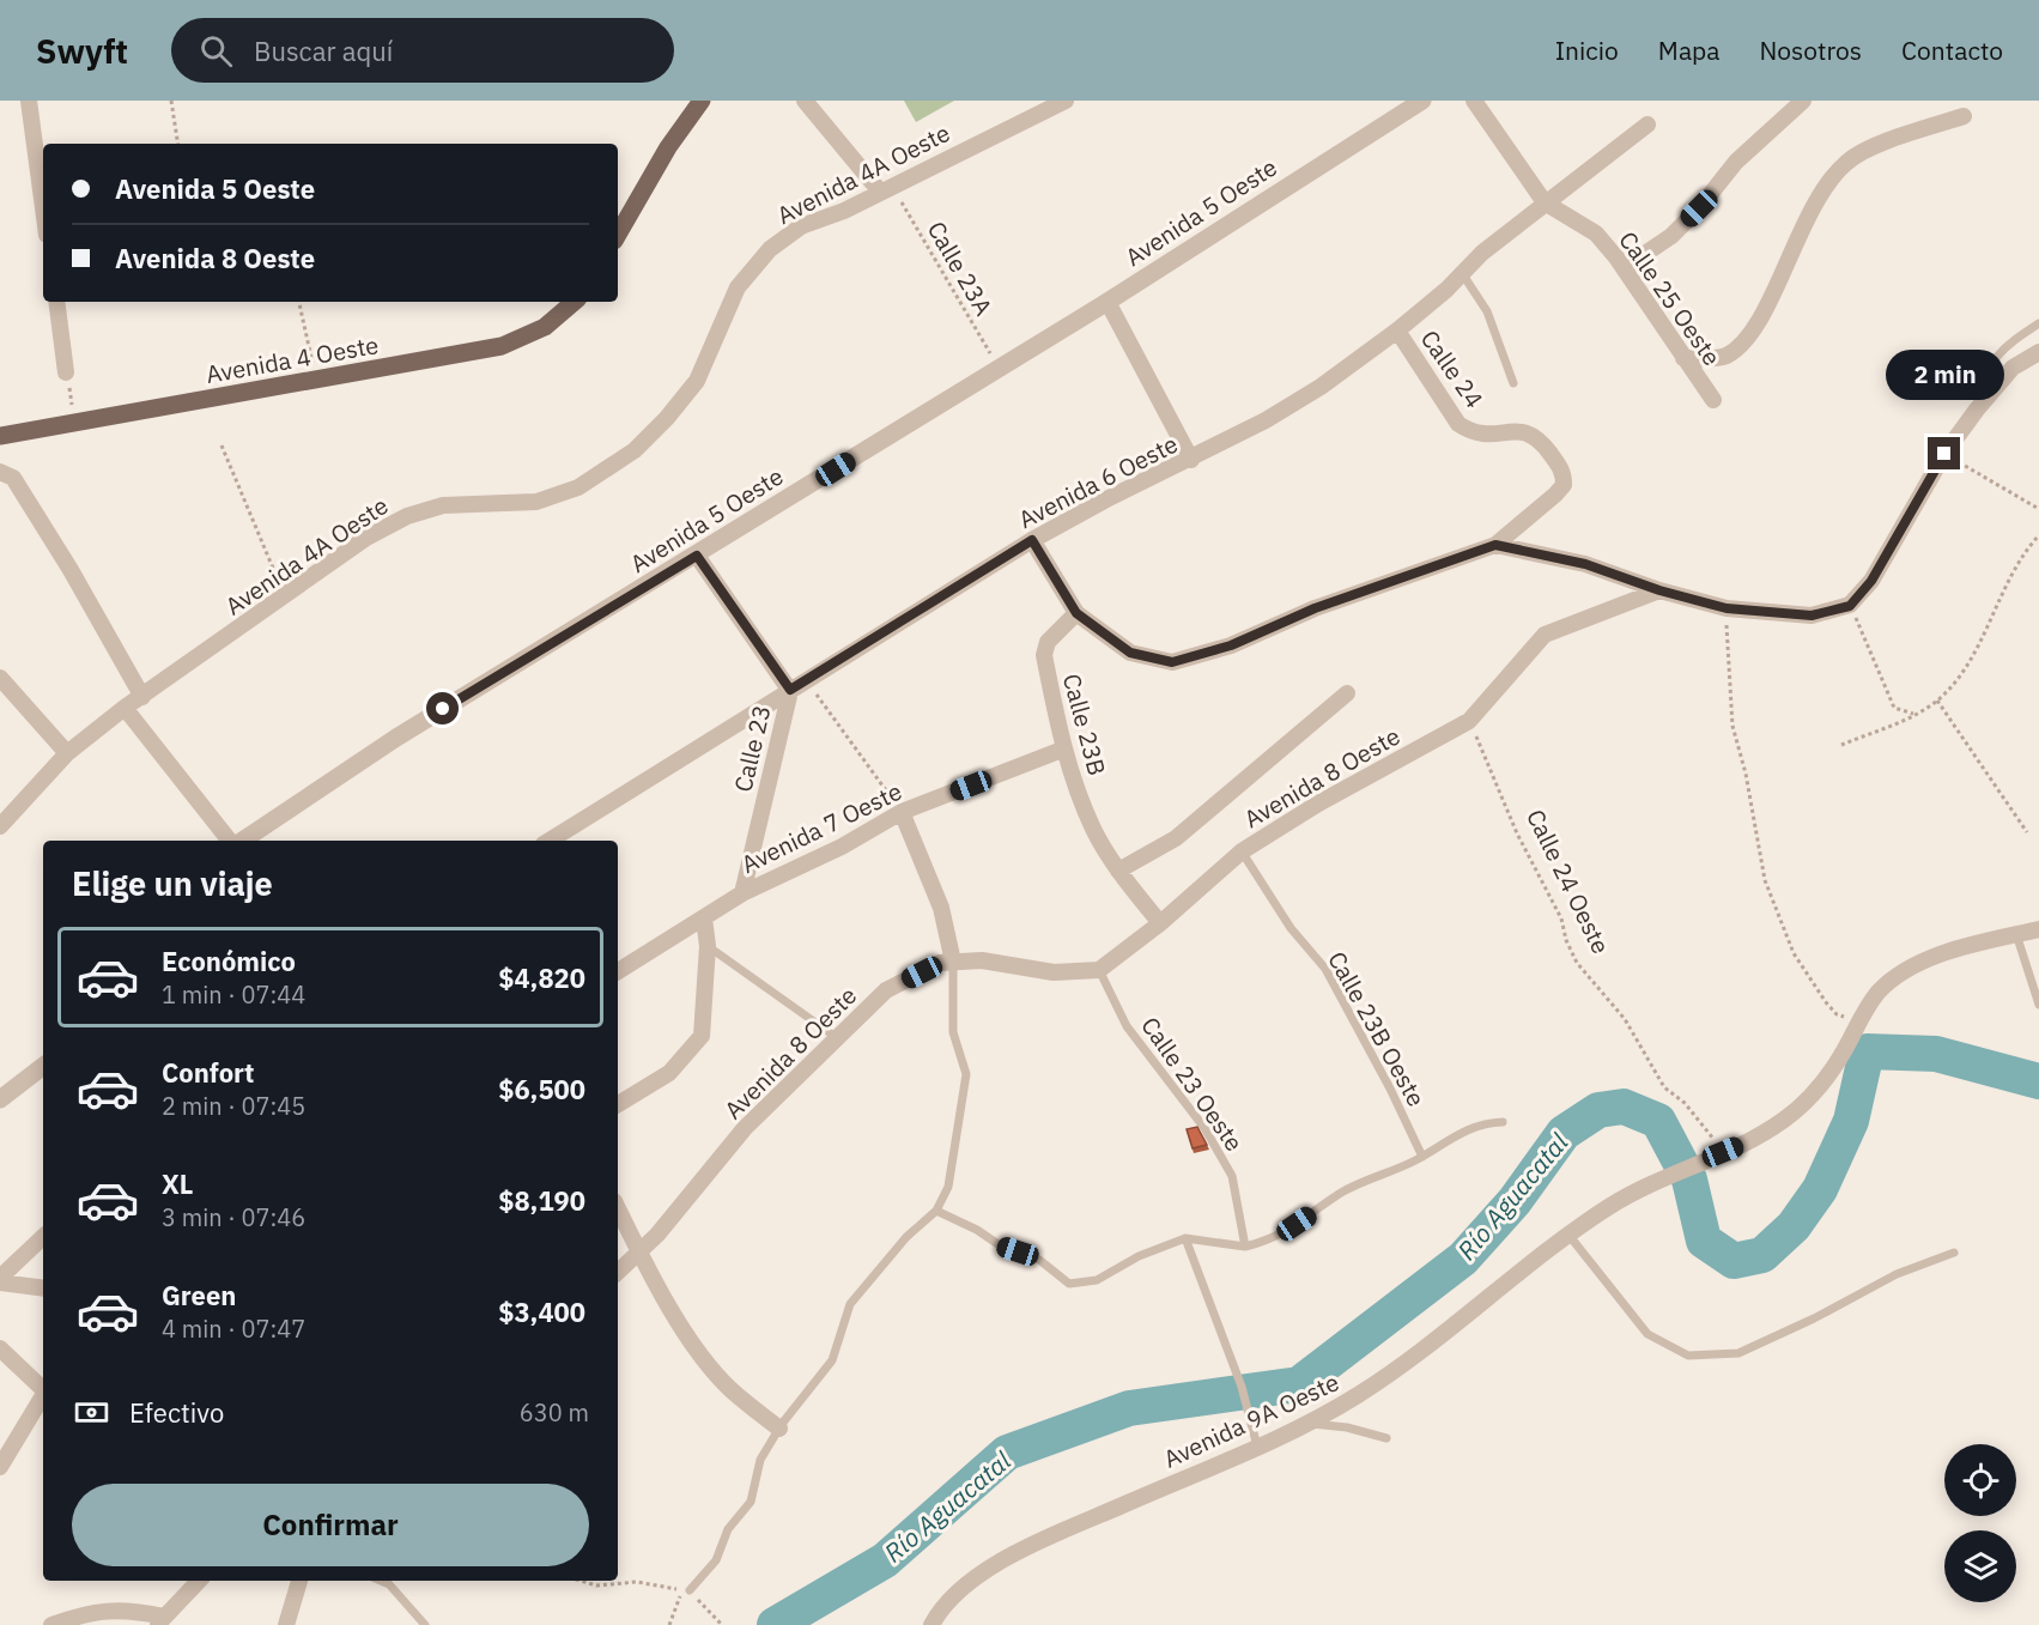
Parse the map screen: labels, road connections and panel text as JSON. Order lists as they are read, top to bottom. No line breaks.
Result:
{"streets":{"main road":["Avenida 4 Oeste"],"street":["Avenida 4A Oeste","Avenida 5 Oeste","Calle 25 Oeste","Calle 24","Avenida 6 Oeste","Calle 23B","Calle 23","Avenida 8 Oeste","Avenida 7 Oeste","Avenida 9A Oeste"],"lane":["Calle 23B Oeste","Calle 23 Oeste"],"path":["Calle 23A","Calle 24 Oeste"]},"crossings":[["Avenida 4A Oeste","Calle 23A"],["Avenida 5 Oeste","Calle 23A"],["Avenida 5 Oeste","Calle 23"],["Calle 25 Oeste","Avenida 6 Oeste"],["Calle 24","Avenida 6 Oeste"],["Avenida 6 Oeste","Calle 23"],["Calle 23B","Avenida 8 Oeste"],["Calle 23B","Avenida 7 Oeste"],["Calle 23","Avenida 7 Oeste"],["Avenida 8 Oeste","Calle 24 Oeste"],["Avenida 8 Oeste","Calle 23B Oeste"],["Avenida 8 Oeste","Calle 23 Oeste"],["Calle 24 Oeste","Avenida 9A Oeste"]],"water":["Río Aguacatal"],"page":{"header":"Swyft","search":"Buscar aquí","nav":["Inicio","Mapa","Nosotros","Contacto"],"banner":["Avenida 5 Oeste","Avenida 8 Oeste"],"bubble":"2 min","heading":"Elige un viaje","list":[{"name":"Económico","note":"1 min · 07:44","value":"$4,820"},{"name":"Confort","note":"2 min · 07:45","value":"$6,500"},{"name":"XL","note":"3 min · 07:46","value":"$8,190"},{"name":"Green","note":"4 min · 07:47","value":"$3,400"}],"pay":["Efectivo","630 m"],"buttons":"Confirmar"}}
